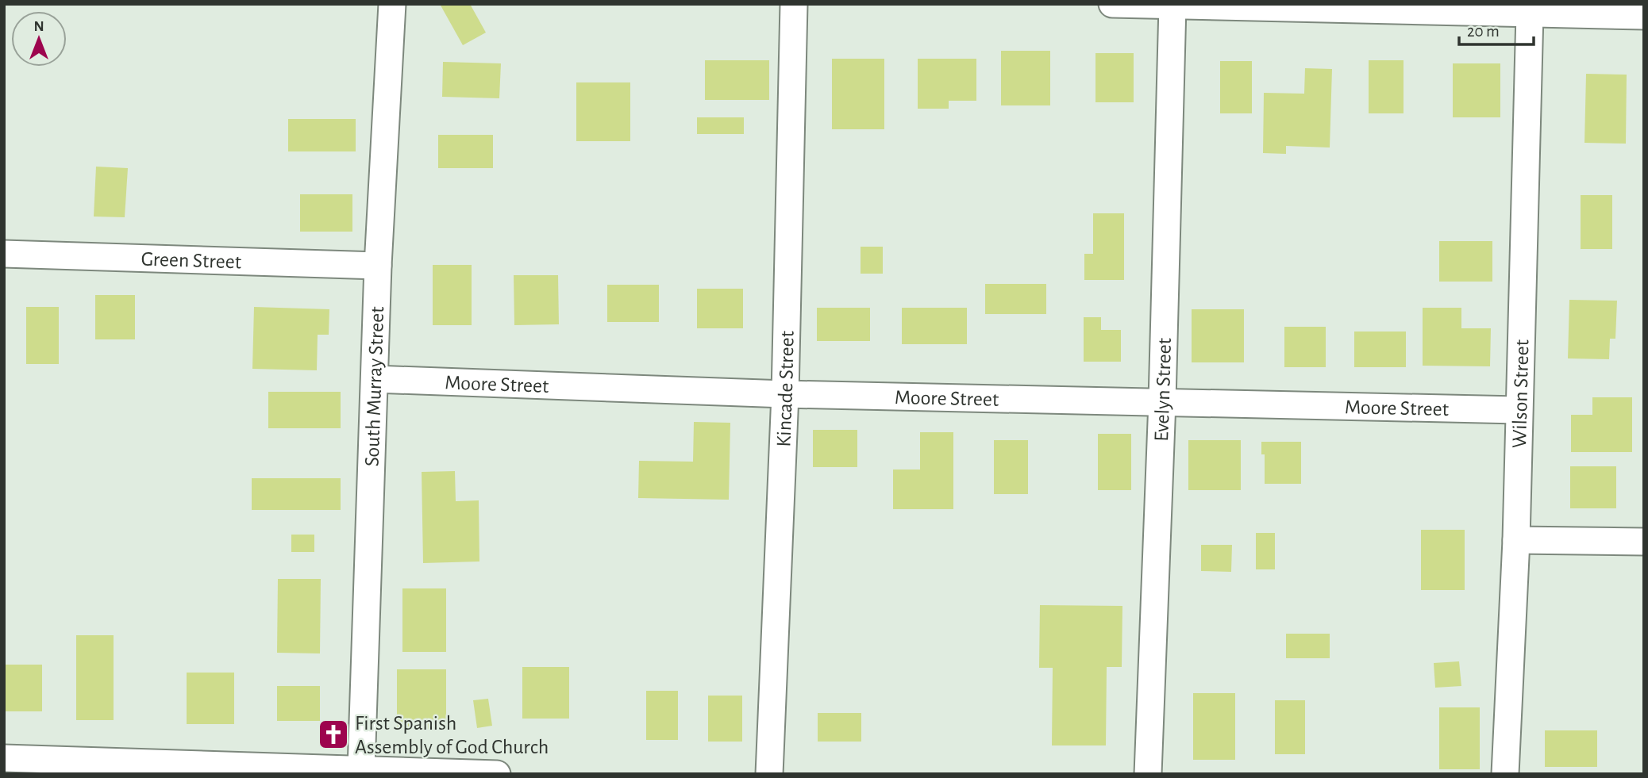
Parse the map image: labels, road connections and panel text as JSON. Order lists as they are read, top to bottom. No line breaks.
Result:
{"streets":{"street":["Green Street","Moore Street","South Murray Street","Kincade Street","Evelyn Street","Wilson Street"]},"crossings":[["Green Street","South Murray Street"],["Moore Street","South Murray Street"],["Moore Street","Kincade Street"],["Moore Street","Evelyn Street"],["Moore Street","Wilson Street"]],"places":{"church":["First Spanish Assembly of God Church"]},"scale_bar":"20 m","north":"top"}
